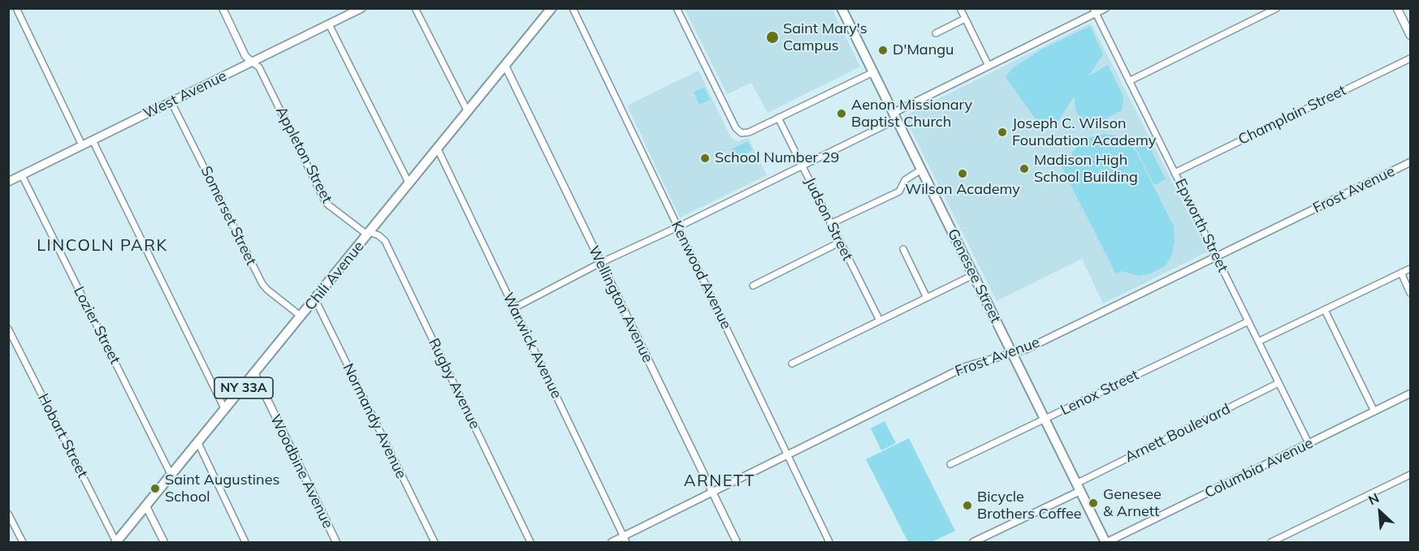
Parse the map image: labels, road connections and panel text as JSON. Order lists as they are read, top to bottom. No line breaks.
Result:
{"streets":{"main road":["West Avenue","Chili Avenue","Genesee Street","NY 33A"],"street":["Champlain Street","Appleton Street","Frost Avenue","Somerset Street","Judson Street","Epworth Street","Kenwood Avenue","Wellington Avenue","Lozier Street","Warwick Avenue","Rugby Avenue","Lenox Street","Normandy Avenue","Arnett Boulevard","Hobart Street","Columbia Avenue","Woodbine Avenue"]},"crossings":[["West Avenue","Appleton Street"],["West Avenue","Somerset Street"],["West Avenue","Lozier Street"],["Champlain Street","Epworth Street"],["Appleton Street","Chili Avenue"],["Appleton Street","Rugby Avenue"],["Frost Avenue","Epworth Street"],["Frost Avenue","Kenwood Avenue"],["Frost Avenue","Genesee Street"],["Frost Avenue","Wellington Avenue"],["Frost Avenue","Warwick Avenue"],["Somerset Street","Chili Avenue"],["Epworth Street","Lenox Street"],["Epworth Street","Arnett Boulevard"],["Epworth Street","Columbia Avenue"],["Chili Avenue","Wellington Avenue"],["Chili Avenue","Lozier Street"],["Chili Avenue","Warwick Avenue"],["Chili Avenue","Rugby Avenue"],["Chili Avenue","Normandy Avenue"],["Chili Avenue","Hobart Street"],["Chili Avenue","Woodbine Avenue"],["Genesee Street","Lenox Street"],["Genesee Street","Arnett Boulevard"],["Genesee Street","Columbia Avenue"]],"districts":["LINCOLN PARK","ARNETT"],"places":["Saint Mary's Campus","D'Mangu","Aenon Missionary Baptist Church","Joseph C. Wilson Foundation Academy","School Number 29","Madison High School Building","Wilson Academy","Saint Augustines School","Genesee & Arnett","Bicycle Brothers Coffee"],"north":"top left"}
